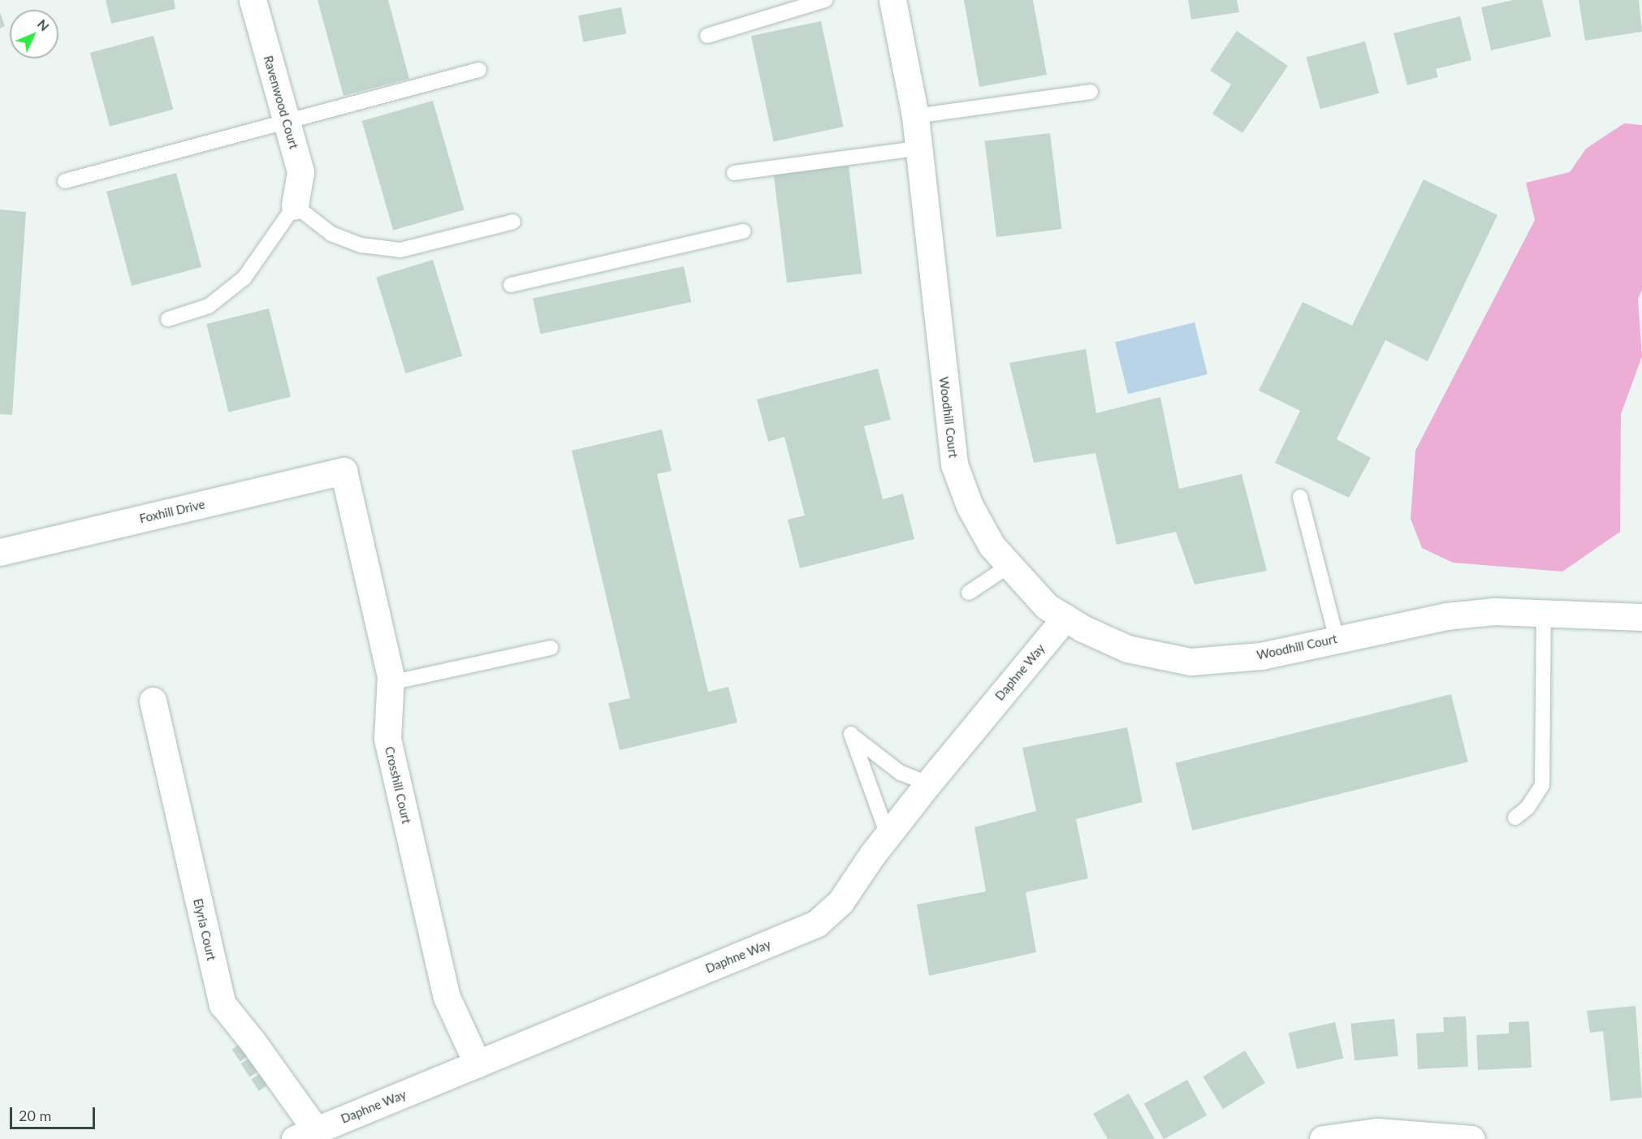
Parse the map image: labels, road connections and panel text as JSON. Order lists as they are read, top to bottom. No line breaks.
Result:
{"streets":{"street":["Ravenwood Court","Woodhill Court","Foxhill Drive","Daphne Way","Crosshill Court","Elyria Court"]},"crossings":[["Woodhill Court","Daphne Way"],["Foxhill Drive","Crosshill Court"],["Daphne Way","Crosshill Court"],["Daphne Way","Elyria Court"]],"scale_bar":"20 m","north":"top right"}
